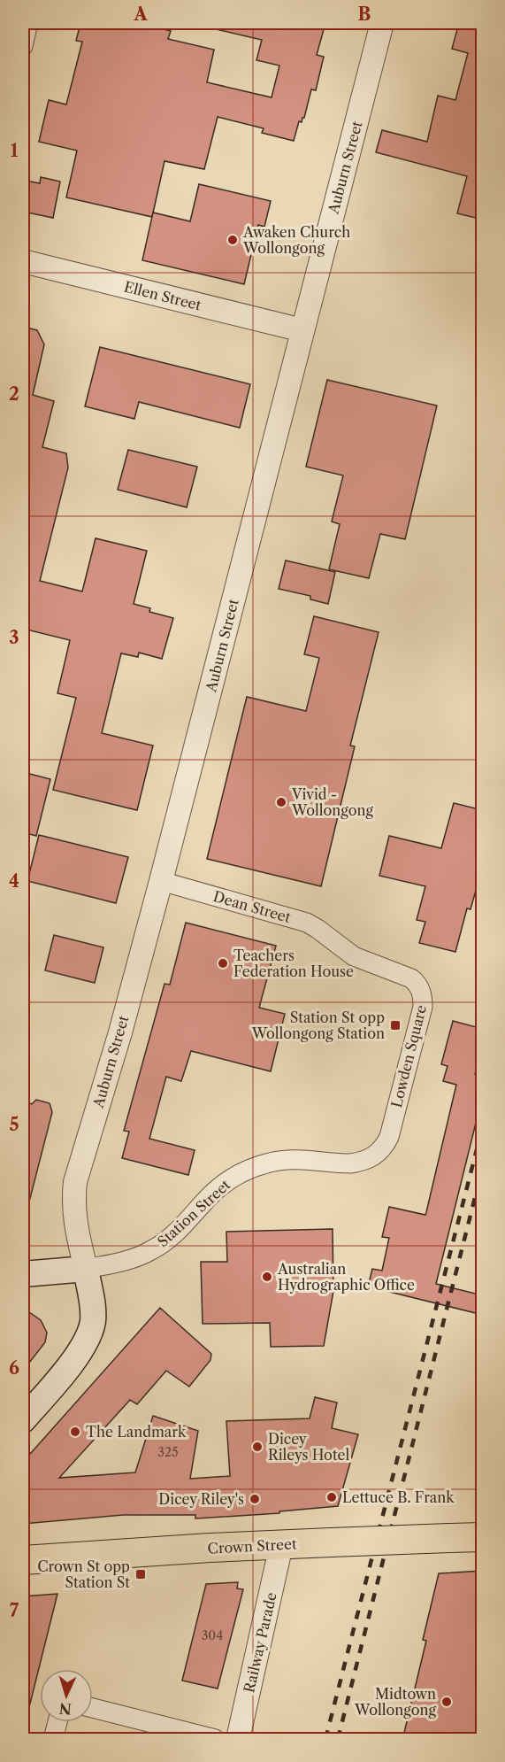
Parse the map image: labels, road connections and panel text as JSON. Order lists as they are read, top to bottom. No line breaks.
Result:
{"streets":{"main road":["Crown Street"],"street":["Auburn Street","Ellen Street","Dean Street","Lowden Square","Station Street","Railway Parade"]},"crossings":[["Auburn Street","Ellen Street"],["Auburn Street","Dean Street"],["Auburn Street","Station Street"],["Dean Street","Lowden Square"],["Lowden Square","Station Street"],["Crown Street","Railway Parade"]],"places":{"other":["Awaken Church Wollongong","Vivid - Wollongong","Teachers Federation House","Australian Hydrographic Office","The Landmark","Dicey Rileys Hotel","Lettuce B. Frank","Dicey Riley's","Midtown Wollongong"],"transit":["Station St opp Wollongong Station","Crown St opp Station St"]},"house_numbers":["325","304"],"north":"bottom","grid":{"columns":["A","B"],"rows":["1","2","3","4","5","6","7"]}}
